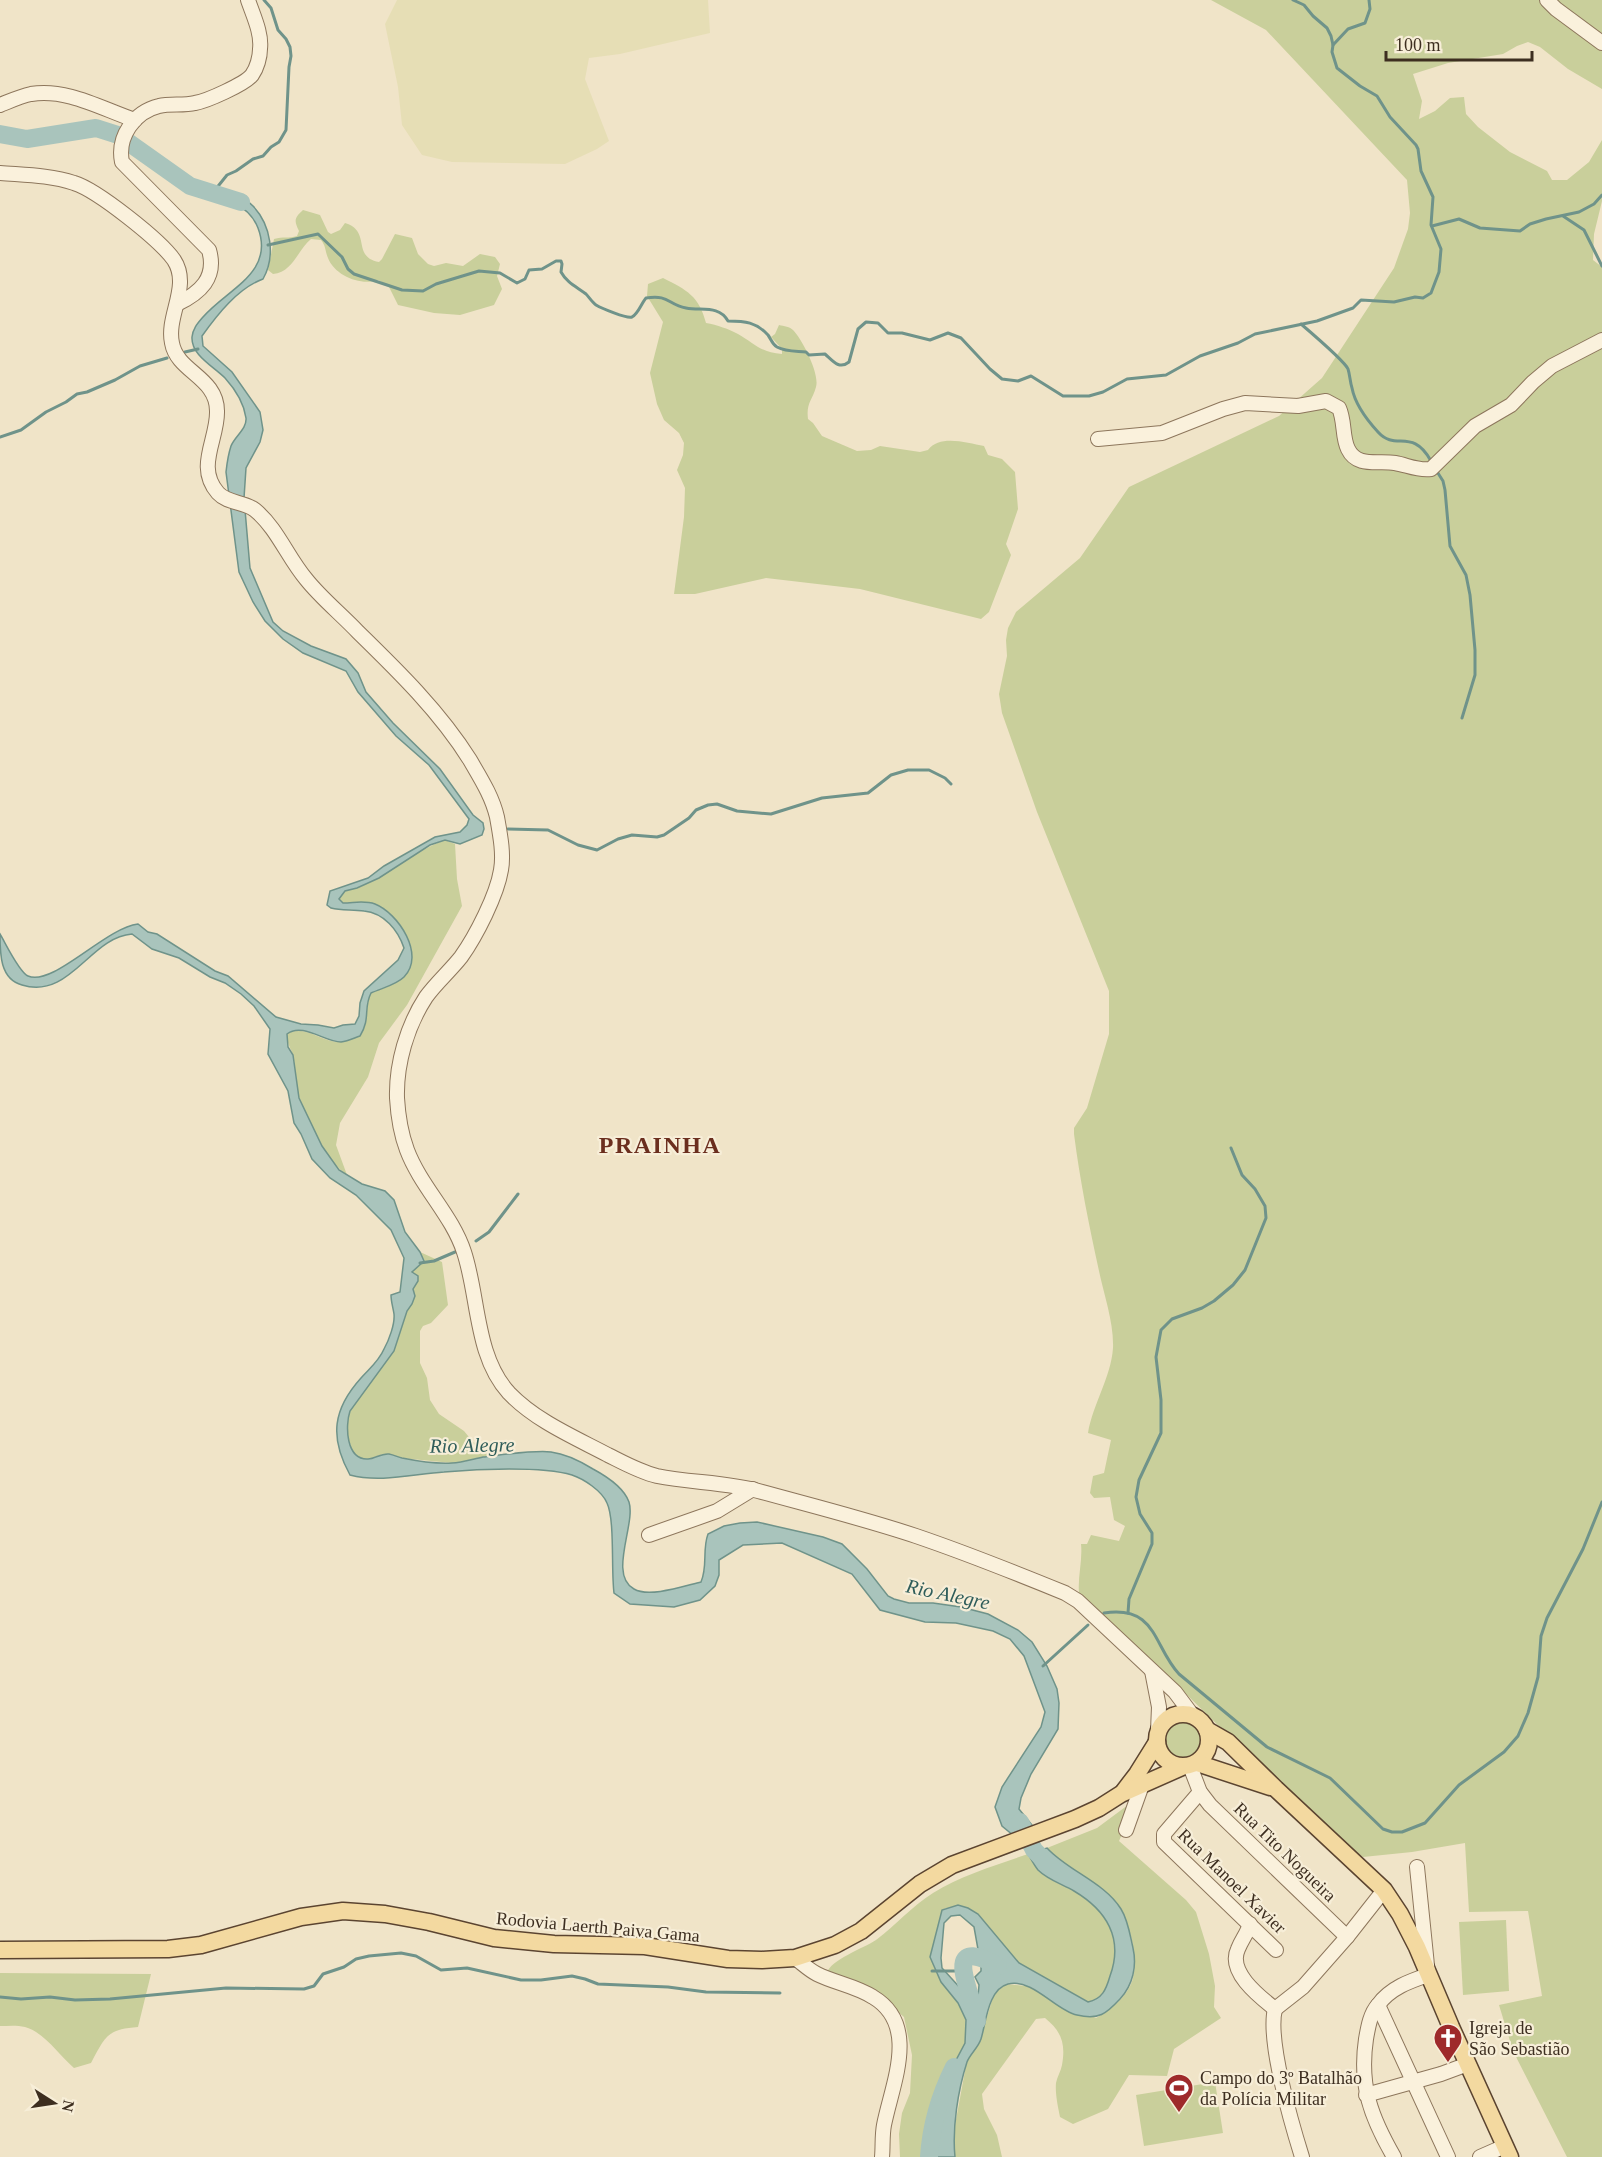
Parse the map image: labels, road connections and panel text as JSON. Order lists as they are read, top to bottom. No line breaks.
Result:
{"streets":{"main road":["Rodovia Laerth Paiva Gama"],"street":["Rua Tito Nogueira","Rua Manoel Xavier"]},"crossings":[["Rua Tito Nogueira","Rua Manoel Xavier"]],"districts":["PRAINHA"],"water":["Rio Alegre"],"places":{"church":["Igreja de São Sebastião"],"sports":["Campo do 3º Batalhão da Polícia Militar"]},"scale_bar":"100 m","north":"right"}
